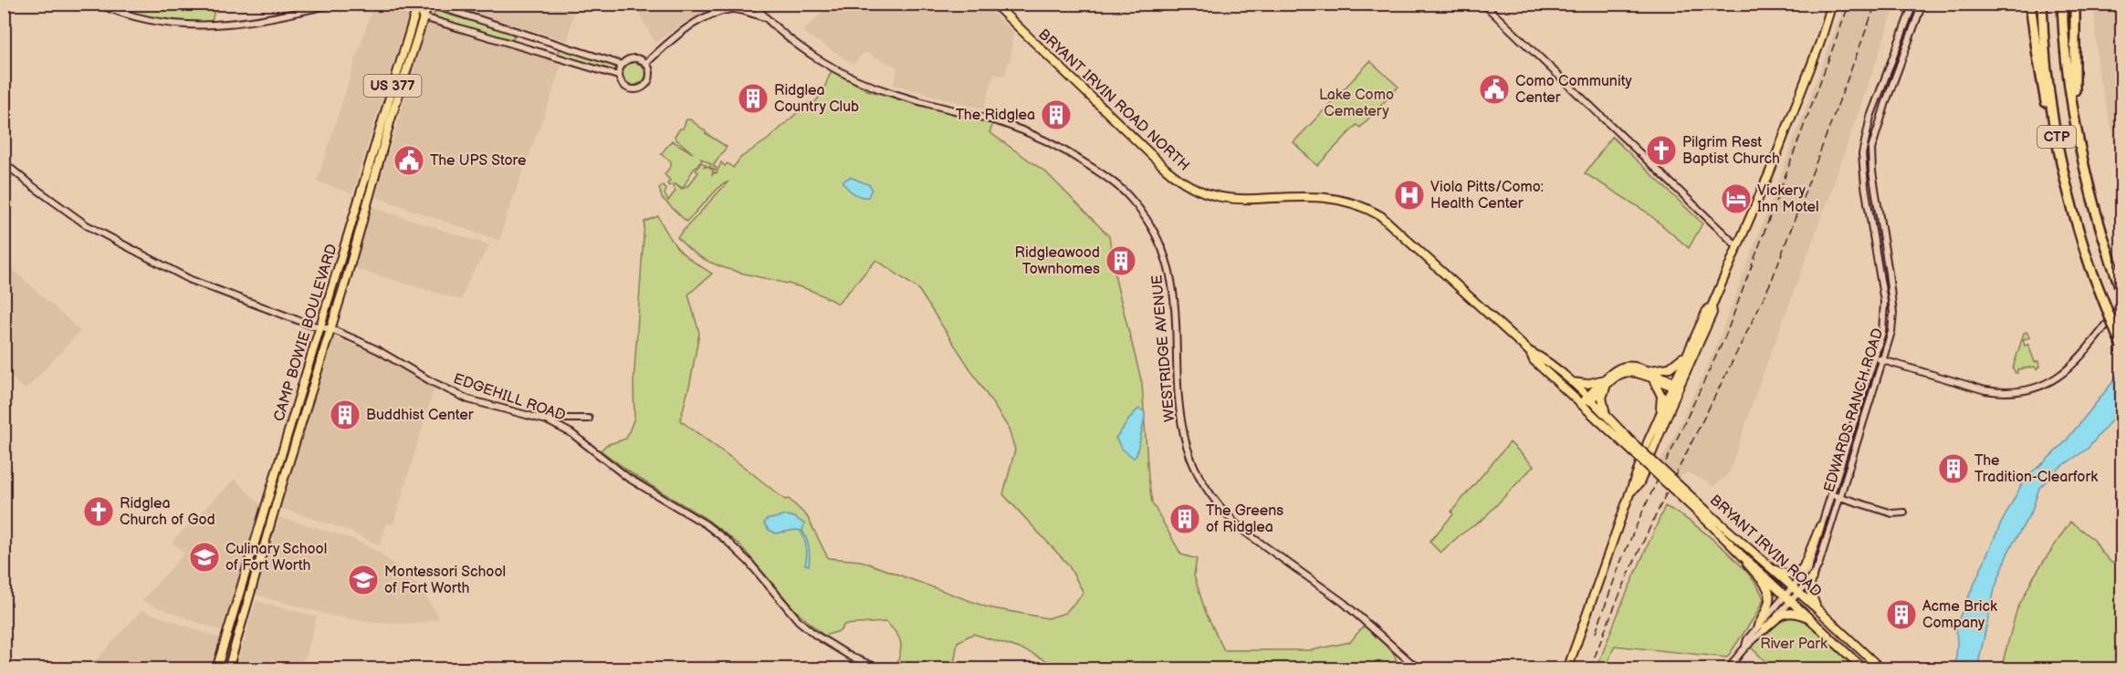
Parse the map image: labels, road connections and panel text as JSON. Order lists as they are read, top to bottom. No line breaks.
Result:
{"streets":{"highway":["CTP"],"main road":["US 377","BRYANT IRVIN ROAD NORTH","CAMP BOWIE BOULEVARD","BRYANT IRVIN ROAD"],"street":["WESTRIDGE AVENUE","EDGEHILL ROAD","EDWARDS RANCH ROAD"]},"crossings":[["BRYANT IRVIN ROAD NORTH","BRYANT IRVIN ROAD"],["CAMP BOWIE BOULEVARD","EDGEHILL ROAD"],["EDWARDS RANCH ROAD","BRYANT IRVIN ROAD"]],"parks":["Lake Como Cemetery","River Park"],"places":{"public building":["Como Community Center","The UPS Store"],"building":["Ridglea Country Club","The Ridglea","Ridgleawood Townhomes","Buddhist Center","The Tradition-Clearfork","The Greens of Ridglea","Acme Brick Company"],"church":["Pilgrim Rest Baptist Church","Ridglea Church of God"],"hospital":["Viola Pitts/Como: Health Center"],"hotel":["Vickery Inn Motel"],"school or university":["Culinary School of Fort Worth","Montessori School of Fort Worth"]}}
